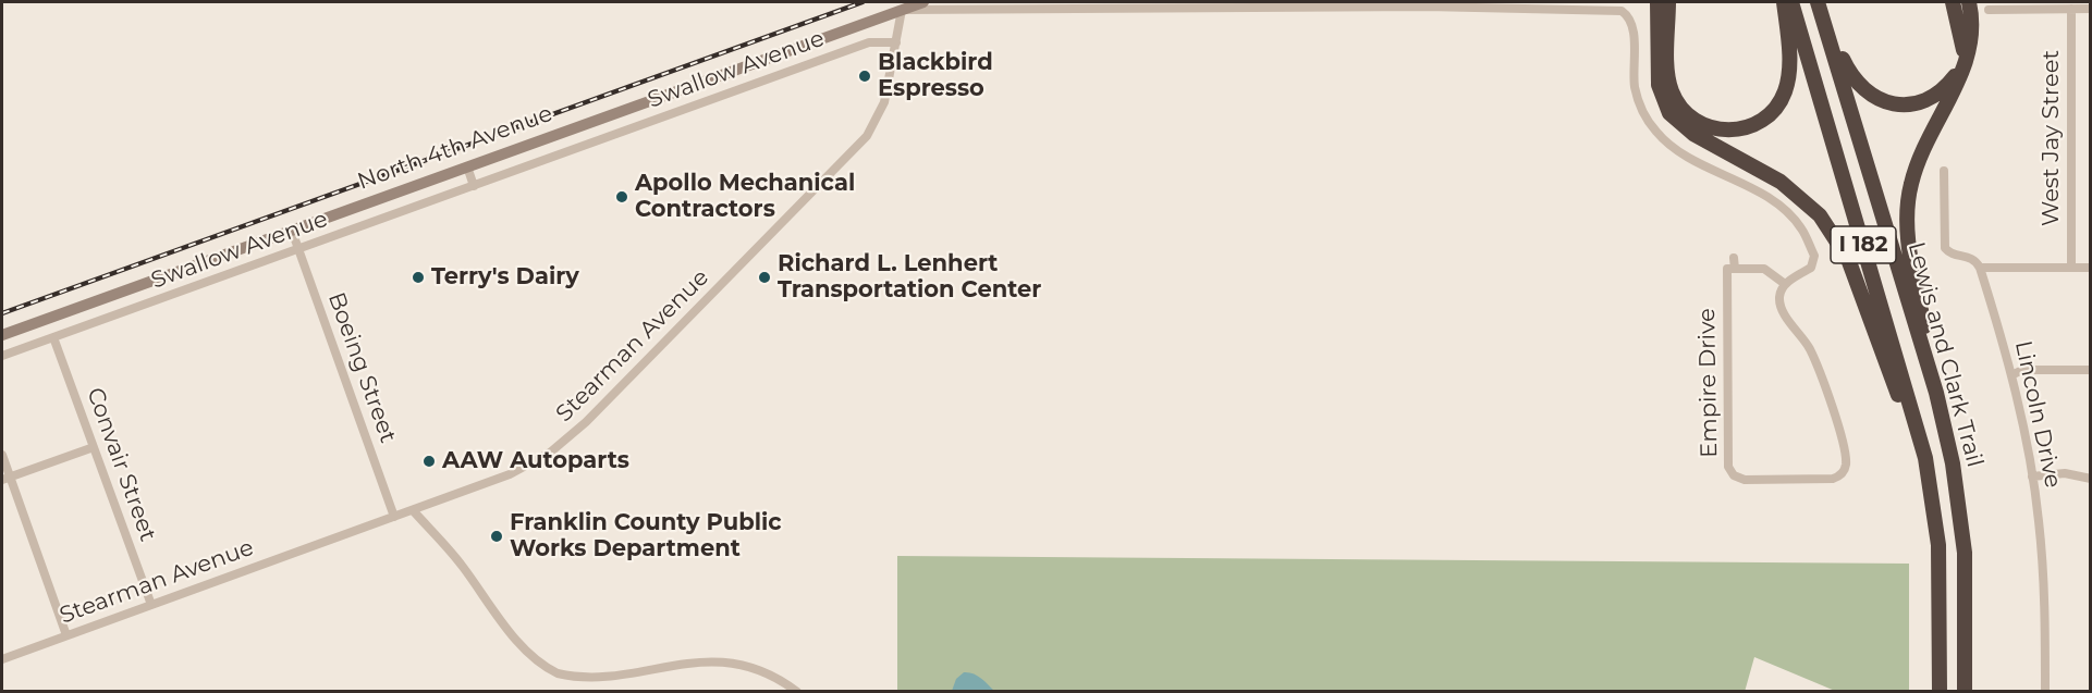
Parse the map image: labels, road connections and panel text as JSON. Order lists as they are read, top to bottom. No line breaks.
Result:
{"streets":{"highway":["I 182","Lewis and Clark Trail"],"main road":["North 4th Avenue"],"street":["Swallow Avenue","West Jay Street","Stearman Avenue","Boeing Street","Empire Drive","Lincoln Drive","Convair Street"]},"crossings":[["Swallow Avenue","Stearman Avenue"],["Swallow Avenue","Boeing Street"],["Swallow Avenue","Convair Street"],["North 4th Avenue","Stearman Avenue"],["North 4th Avenue","Boeing Street"],["Stearman Avenue","Boeing Street"],["Stearman Avenue","Convair Street"]],"places":["Blackbird Espresso","Apollo Mechanical Contractors","Terry's Dairy","Richard L. Lenhert Transportation Center","AAW Autoparts","Franklin County Public Works Department"]}
